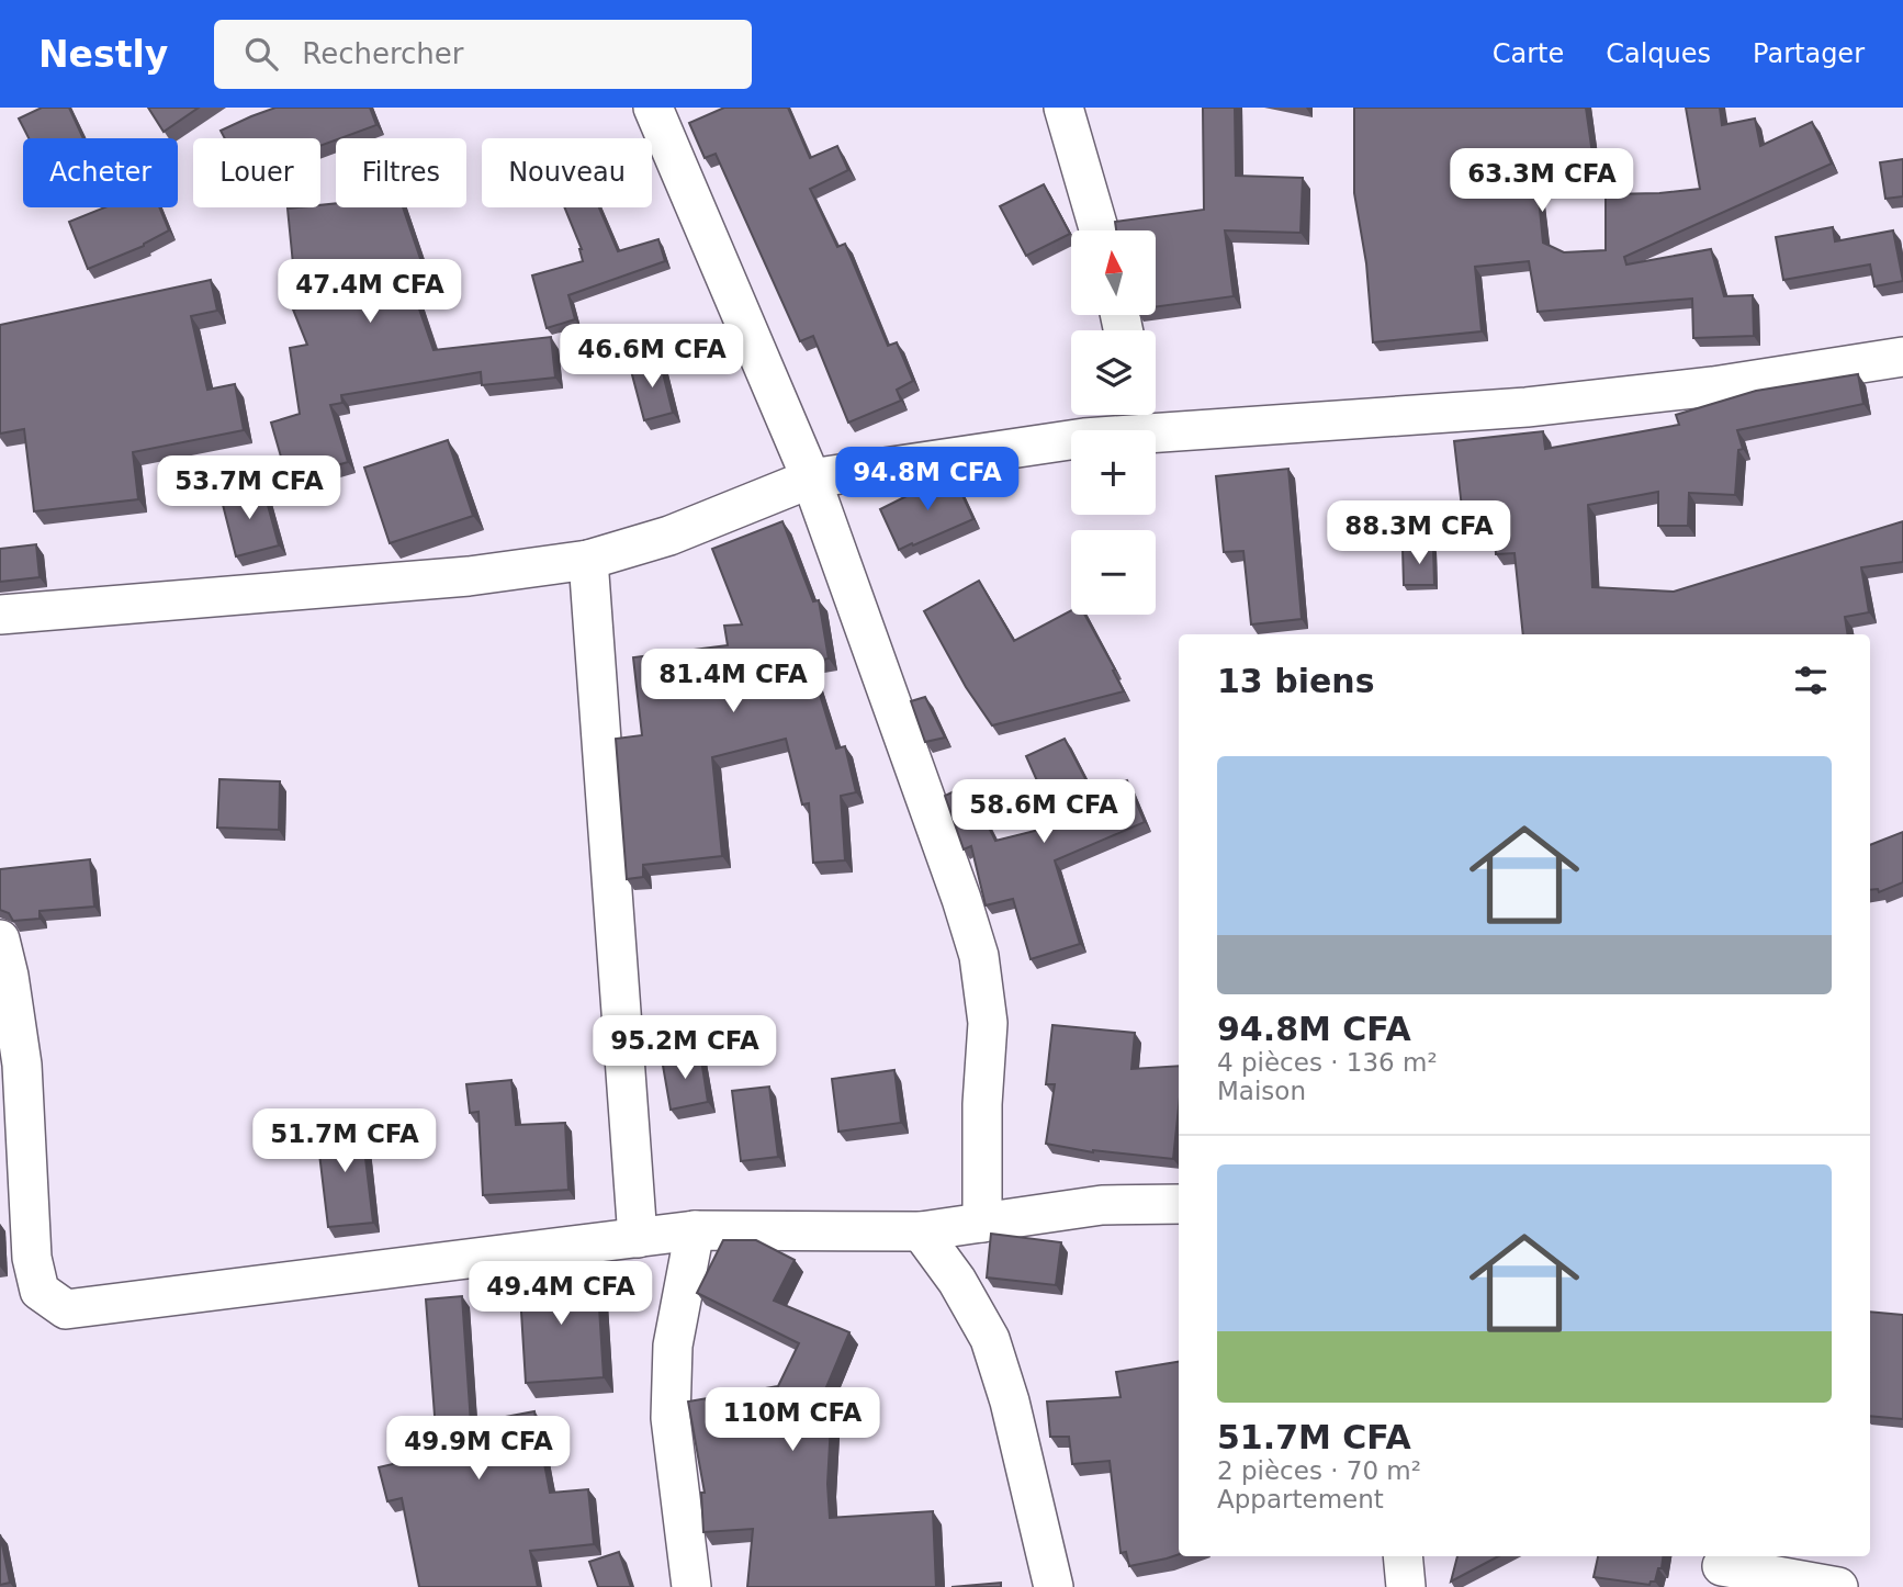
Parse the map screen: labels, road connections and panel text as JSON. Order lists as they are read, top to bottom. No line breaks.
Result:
{"north":"top","page":{"header":"Nestly","search":"Rechercher","nav":["Carte","Calques","Partager"],"chip":["Acheter","Louer","Filtres","Nouveau"],"price":["63.3M CFA","47.4M CFA","46.6M CFA","94.8M CFA","53.7M CFA","88.3M CFA","81.4M CFA","58.6M CFA","95.2M CFA","51.7M CFA","49.4M CFA","110M CFA","49.9M CFA"],"map_buttons":["+","−"],"heading":"13 biens","list":[{"name":"94.8M CFA","note":"4 pièces · 136 m² · Maison"},{"name":"51.7M CFA","note":"2 pièces · 70 m² · Appartement"}]}}
